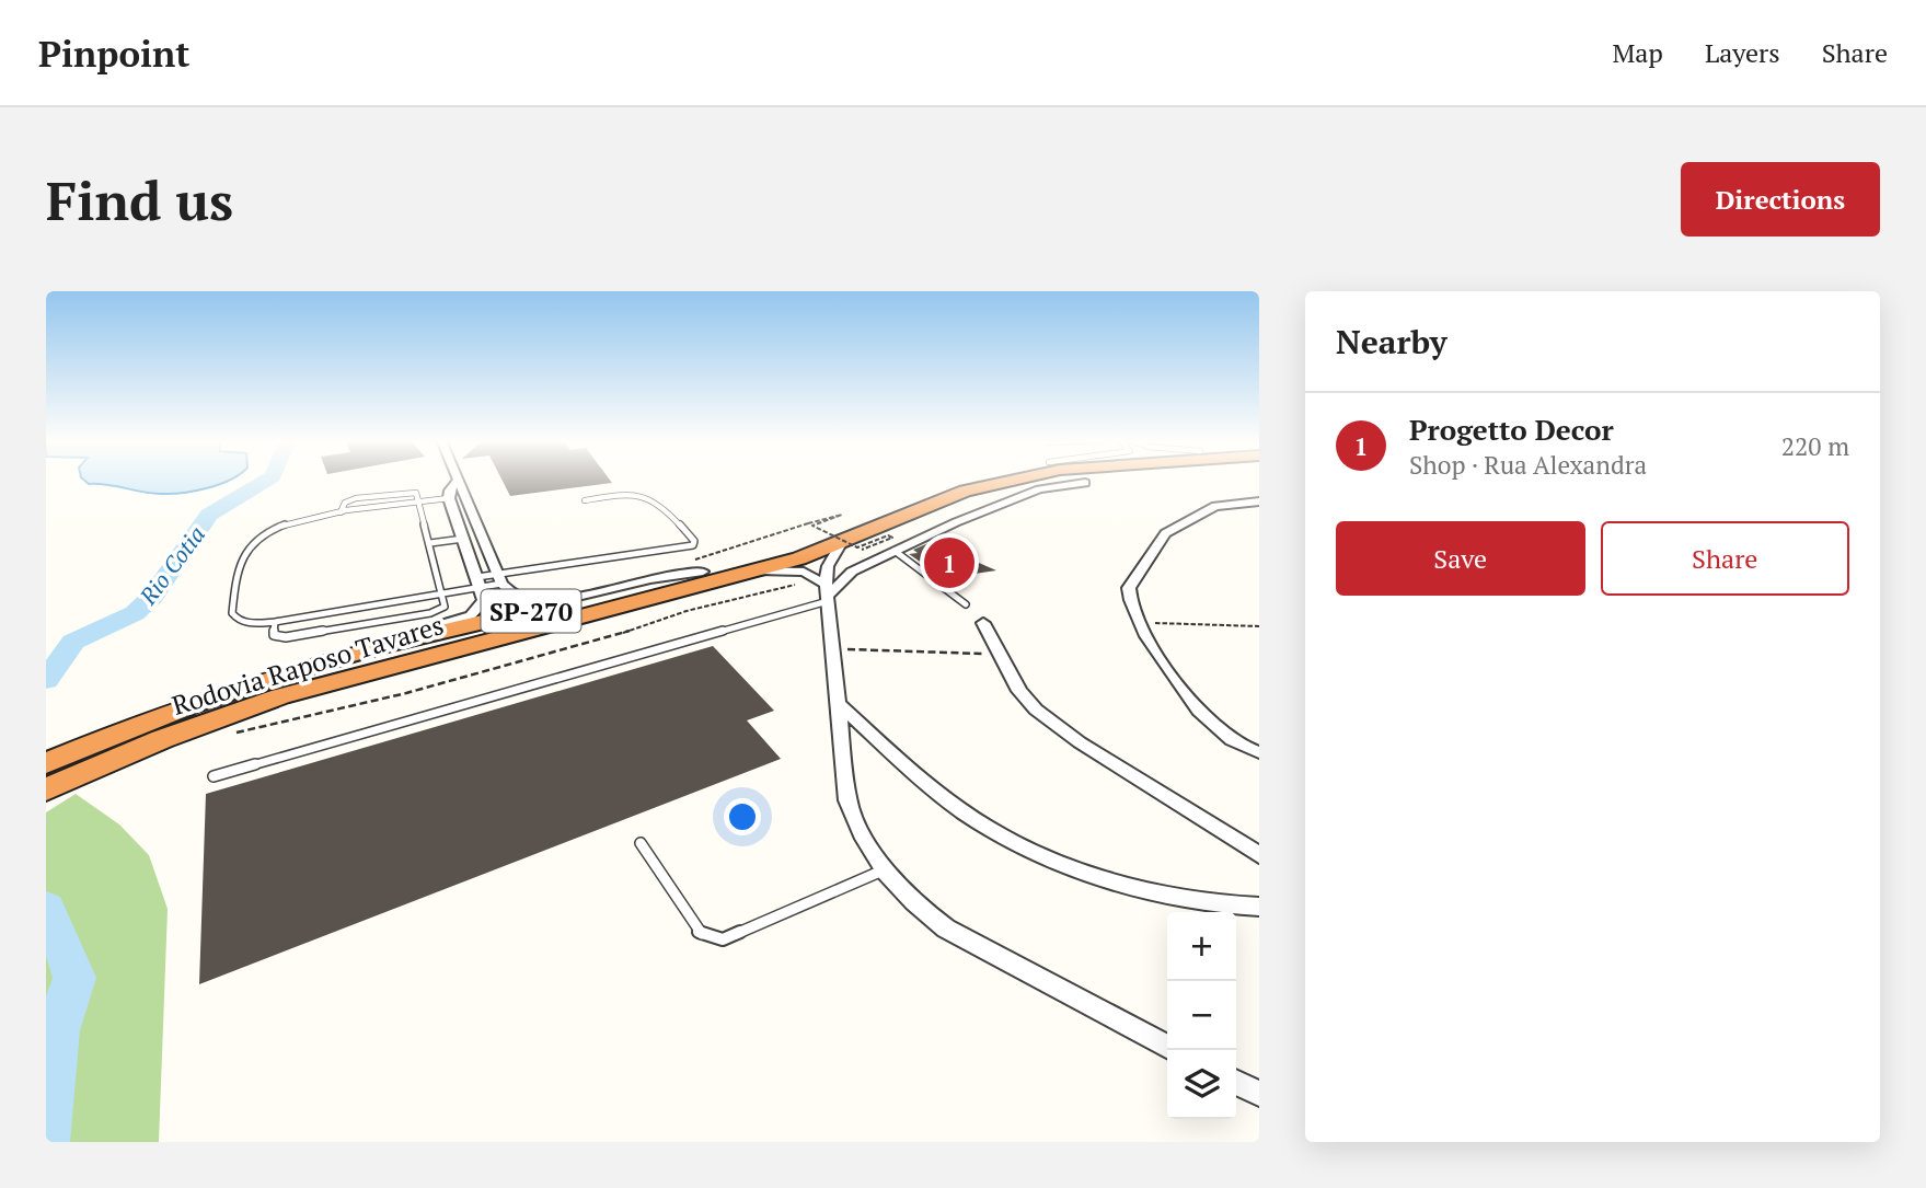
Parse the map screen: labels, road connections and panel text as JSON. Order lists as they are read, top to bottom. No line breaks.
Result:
{"streets":{"highway":["SP-270","Rodovia Raposo Tavares"]},"water":["Rio Cotia"],"page":{"header":"Pinpoint","nav":["Map","Layers","Share"],"buttons":["Directions",["Save","Share"]],"title":"Find us","heading":"Nearby","list":[{"mark":"1","name":"Progetto Decor","note":"Shop · Rua Alexandra","value":"220 m"}],"pins":"1","map_buttons":["+","−"]}}
